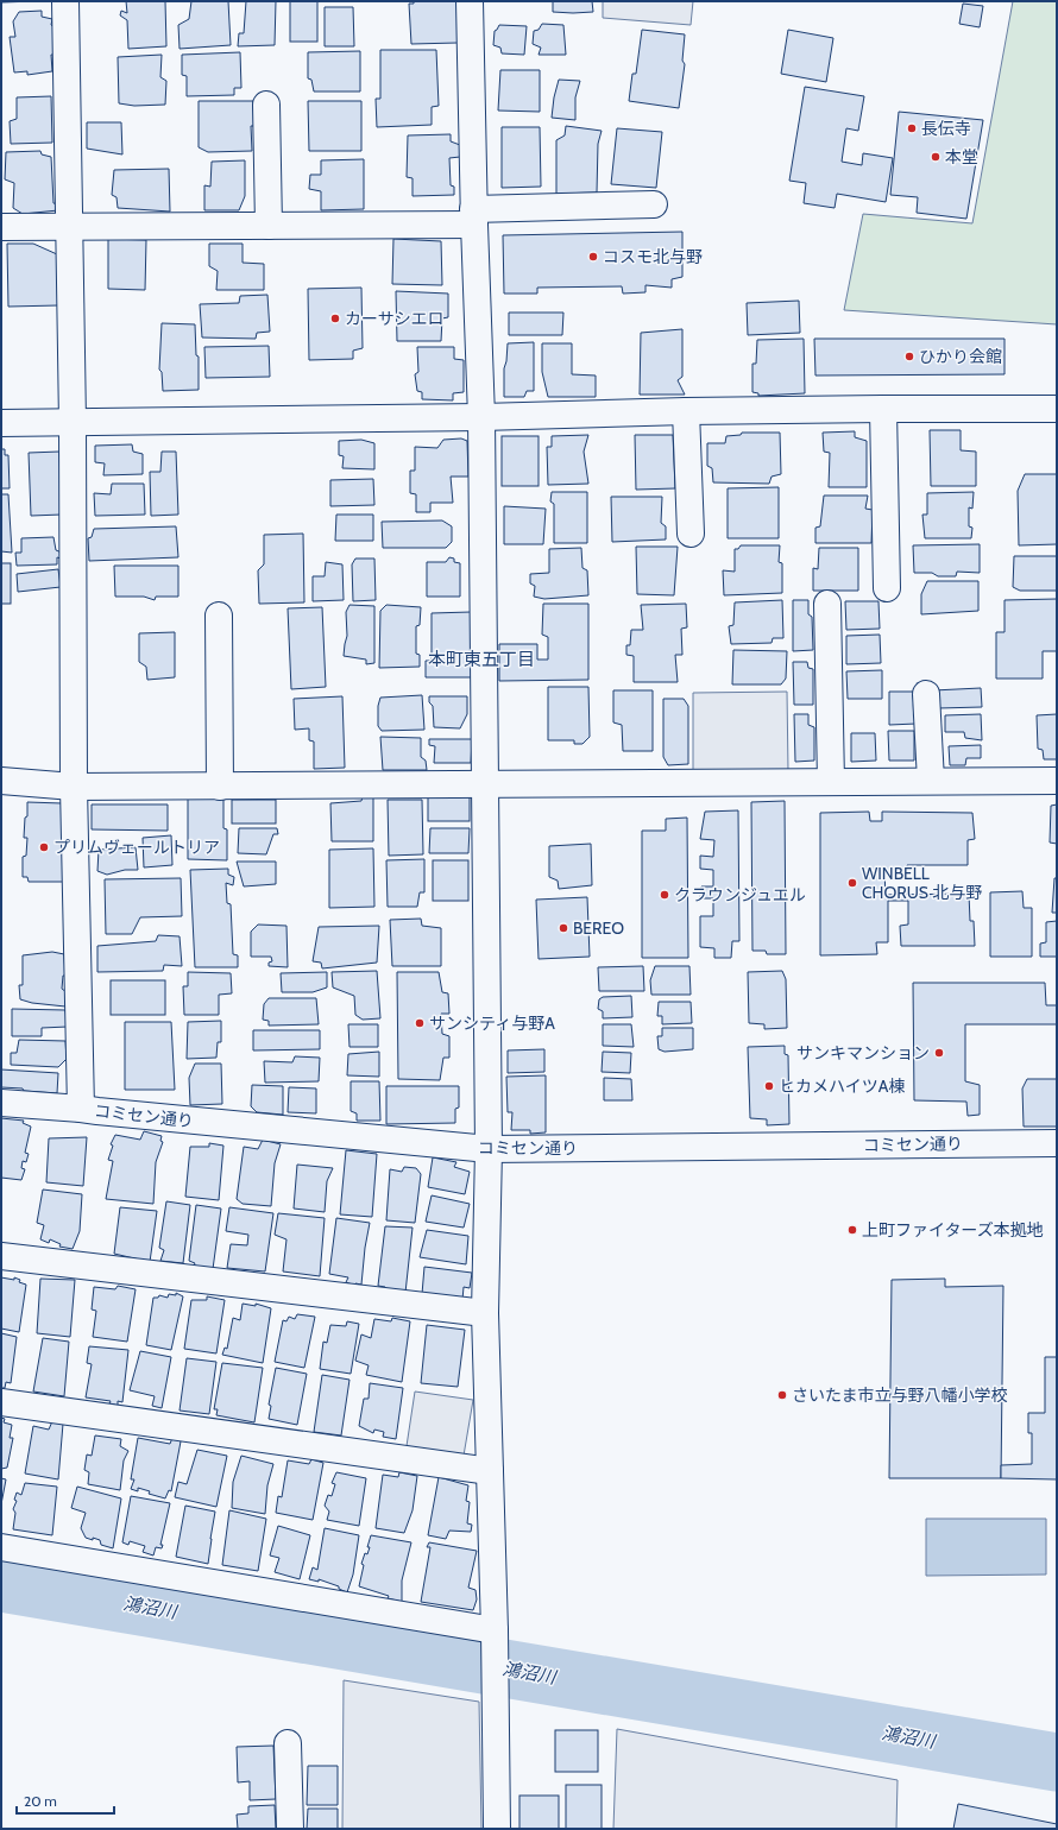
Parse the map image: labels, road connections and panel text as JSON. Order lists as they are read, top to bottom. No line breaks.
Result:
{"streets":{"street":["コミセン通り"]},"districts":["本町東五丁目"],"water":["鴻沼川"],"places":["長伝寺","本堂","コスモ北与野","カーサシエロ","ひかり会館","プリムヴェールトリア","WINBELL CHORUS 北与野","クラウンジュエル","BEREO","サンシティ与野A","サンキマンション","ヒカメハイツA棟","上町ファイターズ本拠地","さいたま市立与野八幡小学校"],"scale_bar":"20 m"}
